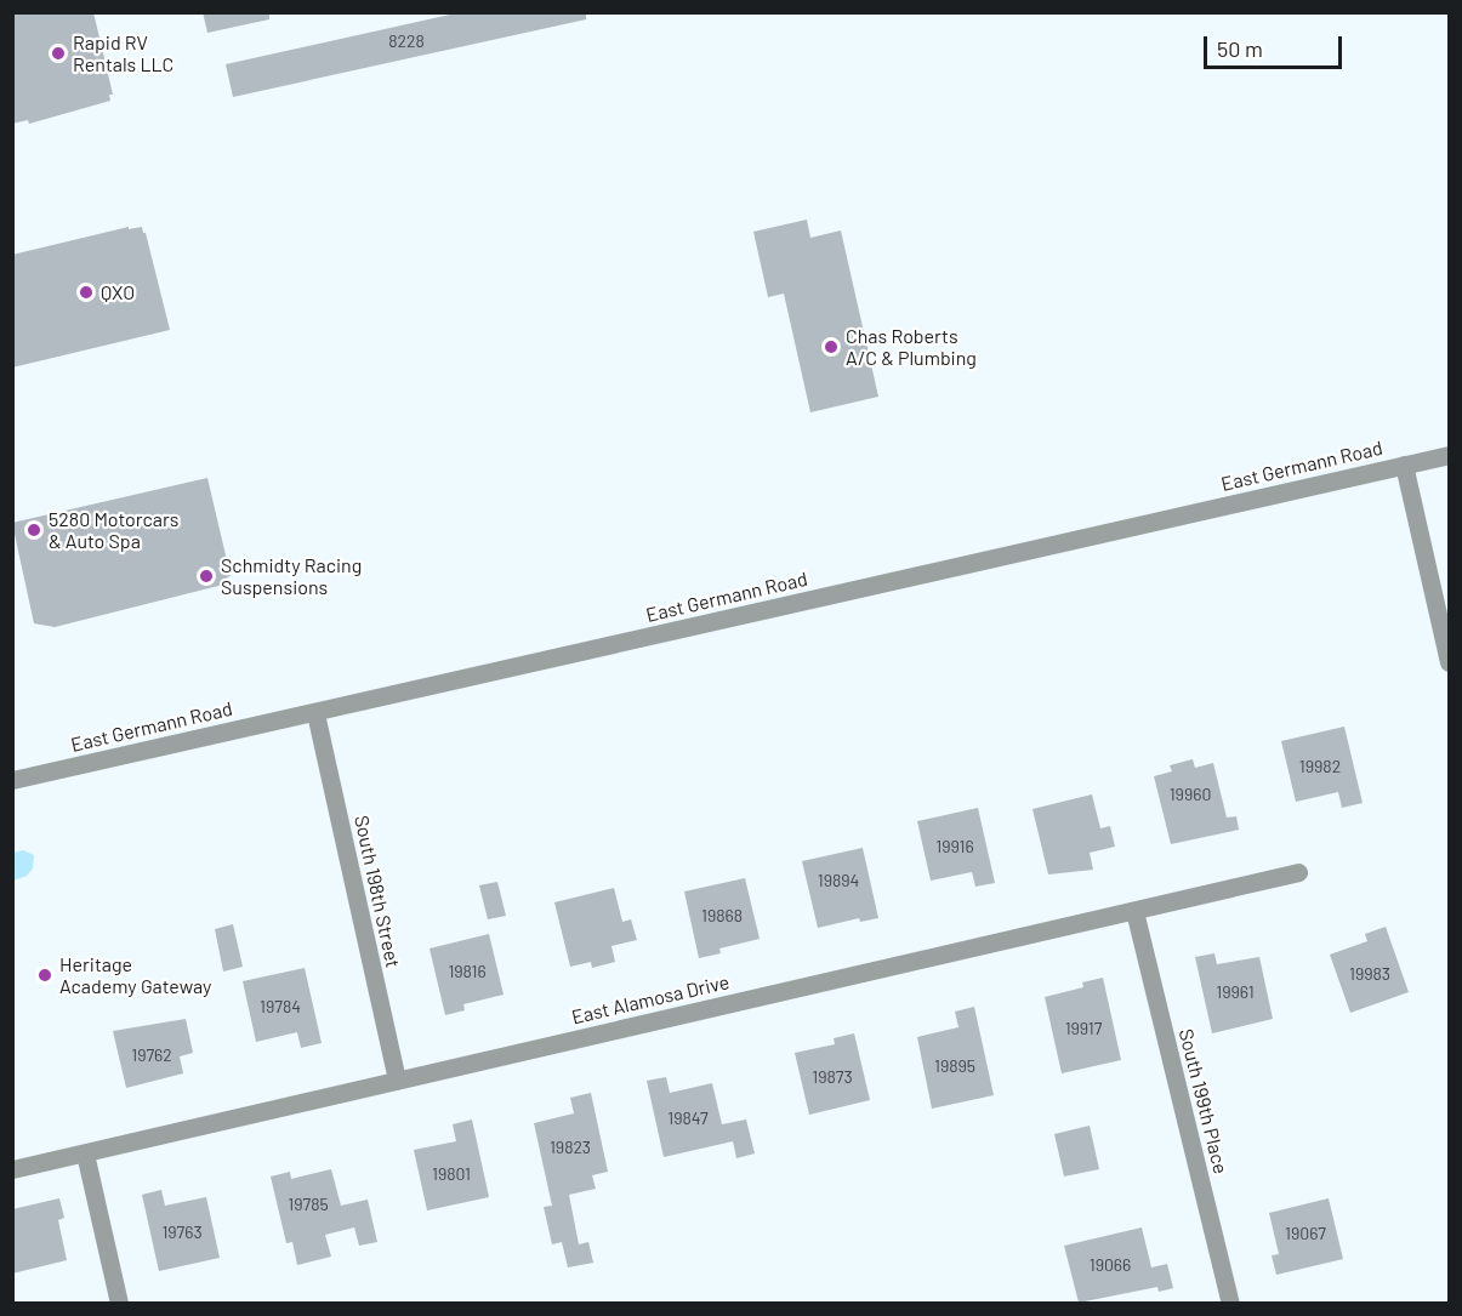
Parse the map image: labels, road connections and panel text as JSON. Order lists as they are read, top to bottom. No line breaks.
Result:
{"streets":{"street":["East Germann Road","South 198th Street","East Alamosa Drive","South 199th Place"]},"crossings":[["East Germann Road","South 198th Street"],["South 198th Street","East Alamosa Drive"],["East Alamosa Drive","South 199th Place"]],"places":["Rapid RV Rentals LLC","QXO","Chas Roberts A/C & Plumbing","5280 Motorcars & Auto Spa","Schmidty Racing Suspensions","Heritage Academy Gateway"],"house_numbers":["8228","19982","19960","19916","19894","19868","19816","19983","19961","19784","19917","19762","19895","19873","19847","19823","19801","19785","19763","19067","19066"],"scale_bar":"50 m"}
